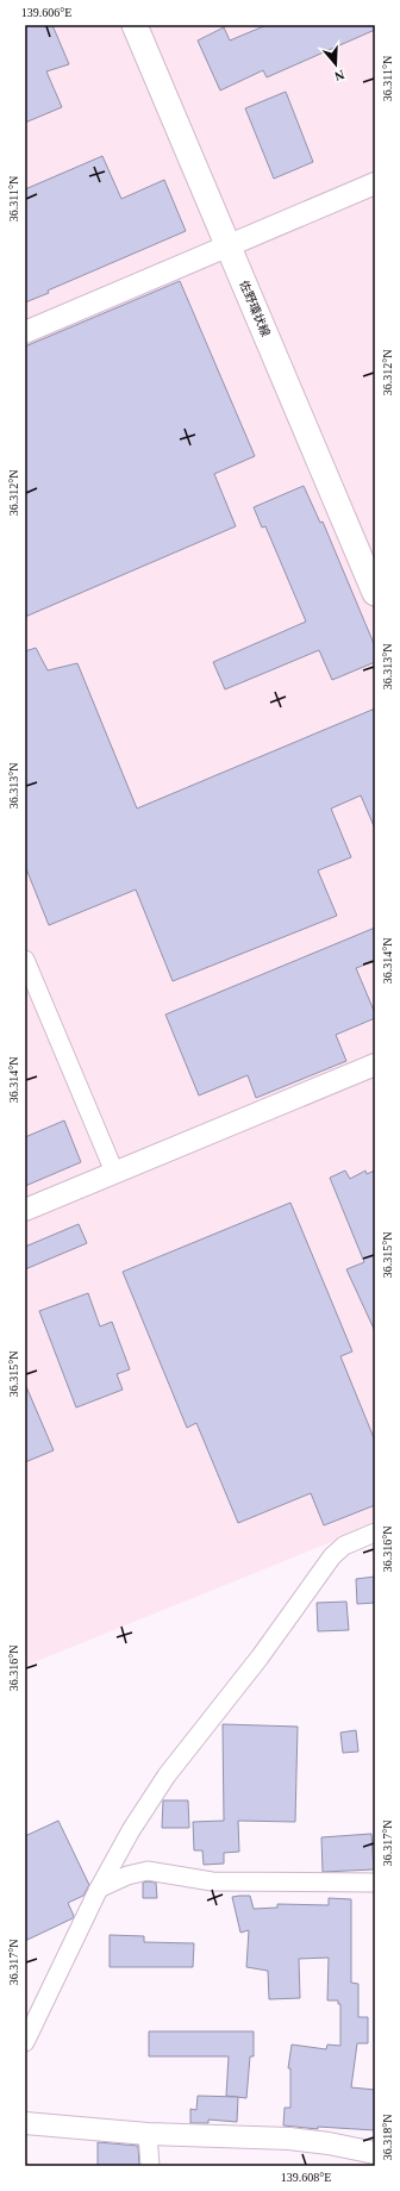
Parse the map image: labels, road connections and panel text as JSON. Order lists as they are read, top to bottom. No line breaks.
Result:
{"streets":{"main road":["佐野環状線"]},"north":"bottom","coordinates":["139.606°E","36.311°N","36.312°N","36.313°N","36.314°N","36.315°N","36.316°N","36.317°N","36.318°N","139.608°E"]}
